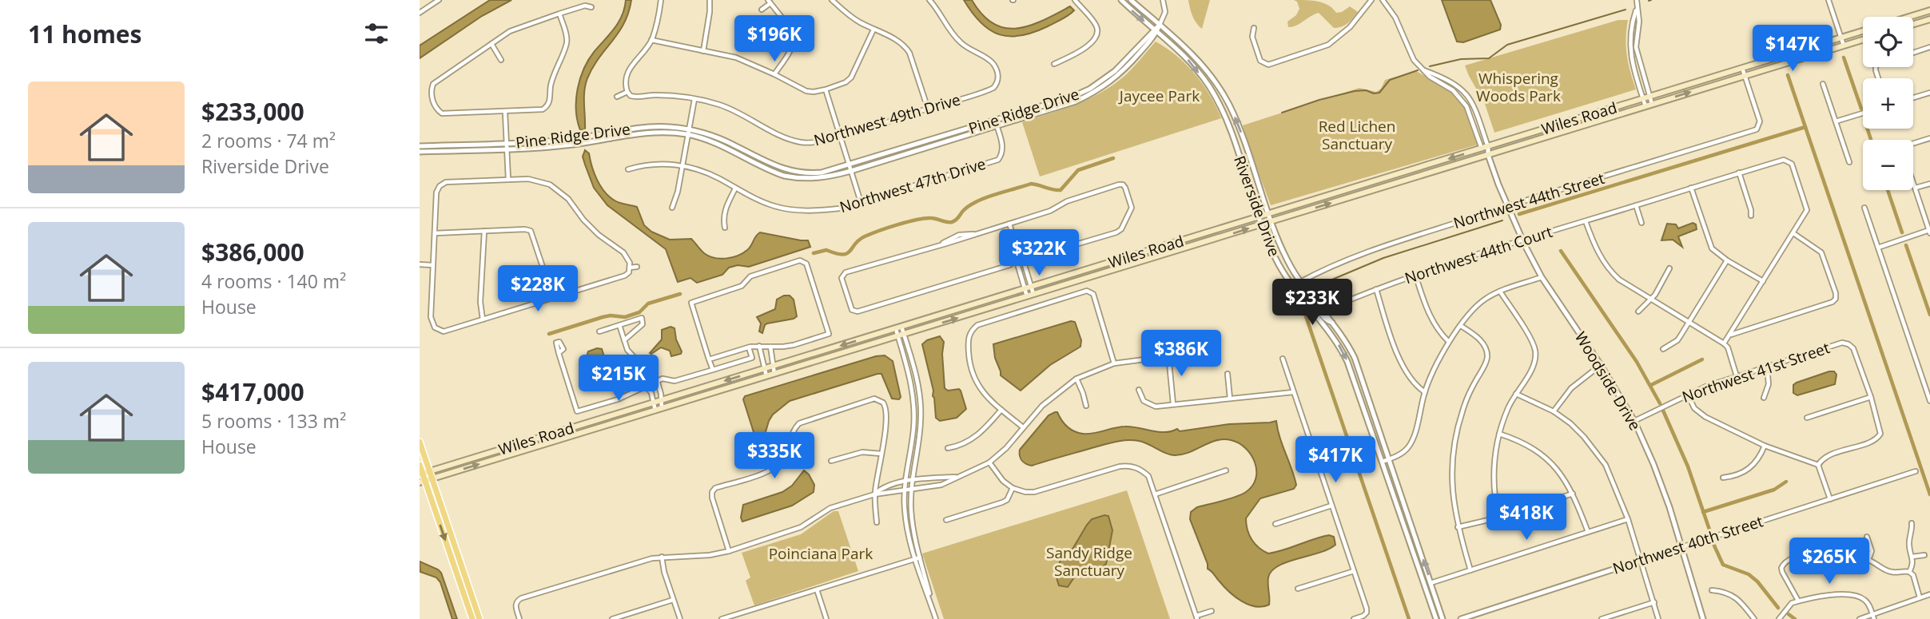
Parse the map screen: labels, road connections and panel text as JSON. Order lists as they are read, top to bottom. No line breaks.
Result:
{"streets":{"main road":["Wiles Road"],"street":["Pine Ridge Drive","Northwest 49th Drive","Northwest 47th Drive","Northwest 44th Street","Riverside Drive","Northwest 44th Court","Northwest 41st Street","Woodside Drive","Northwest 40th Street"]},"crossings":[["Pine Ridge Drive","Northwest 47th Drive"],["Pine Ridge Drive","Riverside Drive"],["Wiles Road","Northwest 44th Street"],["Wiles Road","Riverside Drive"],["Wiles Road","Woodside Drive"],["Northwest 44th Street","Riverside Drive"],["Northwest 44th Street","Woodside Drive"],["Riverside Drive","Northwest 44th Court"],["Northwest 44th Court","Woodside Drive"],["Northwest 41st Street","Woodside Drive"],["Woodside Drive","Northwest 40th Street"]],"parks":["Whispering Woods Park","Jaycee Park","Red Lichen Sanctuary","Sandy Ridge Sanctuary","Poinciana Park"],"page":{"heading":"11 homes","price":["$196K","$147K","$322K","$228K","$233K","$386K","$215K","$335K","$417K","$418K","$265K"],"map_buttons":["+","−"],"list":[{"name":"$233,000","note":"2 rooms · 74 m² · Riverside Drive"},{"name":"$386,000","note":"4 rooms · 140 m² · House"},{"name":"$417,000","note":"5 rooms · 133 m² · House"}]}}
